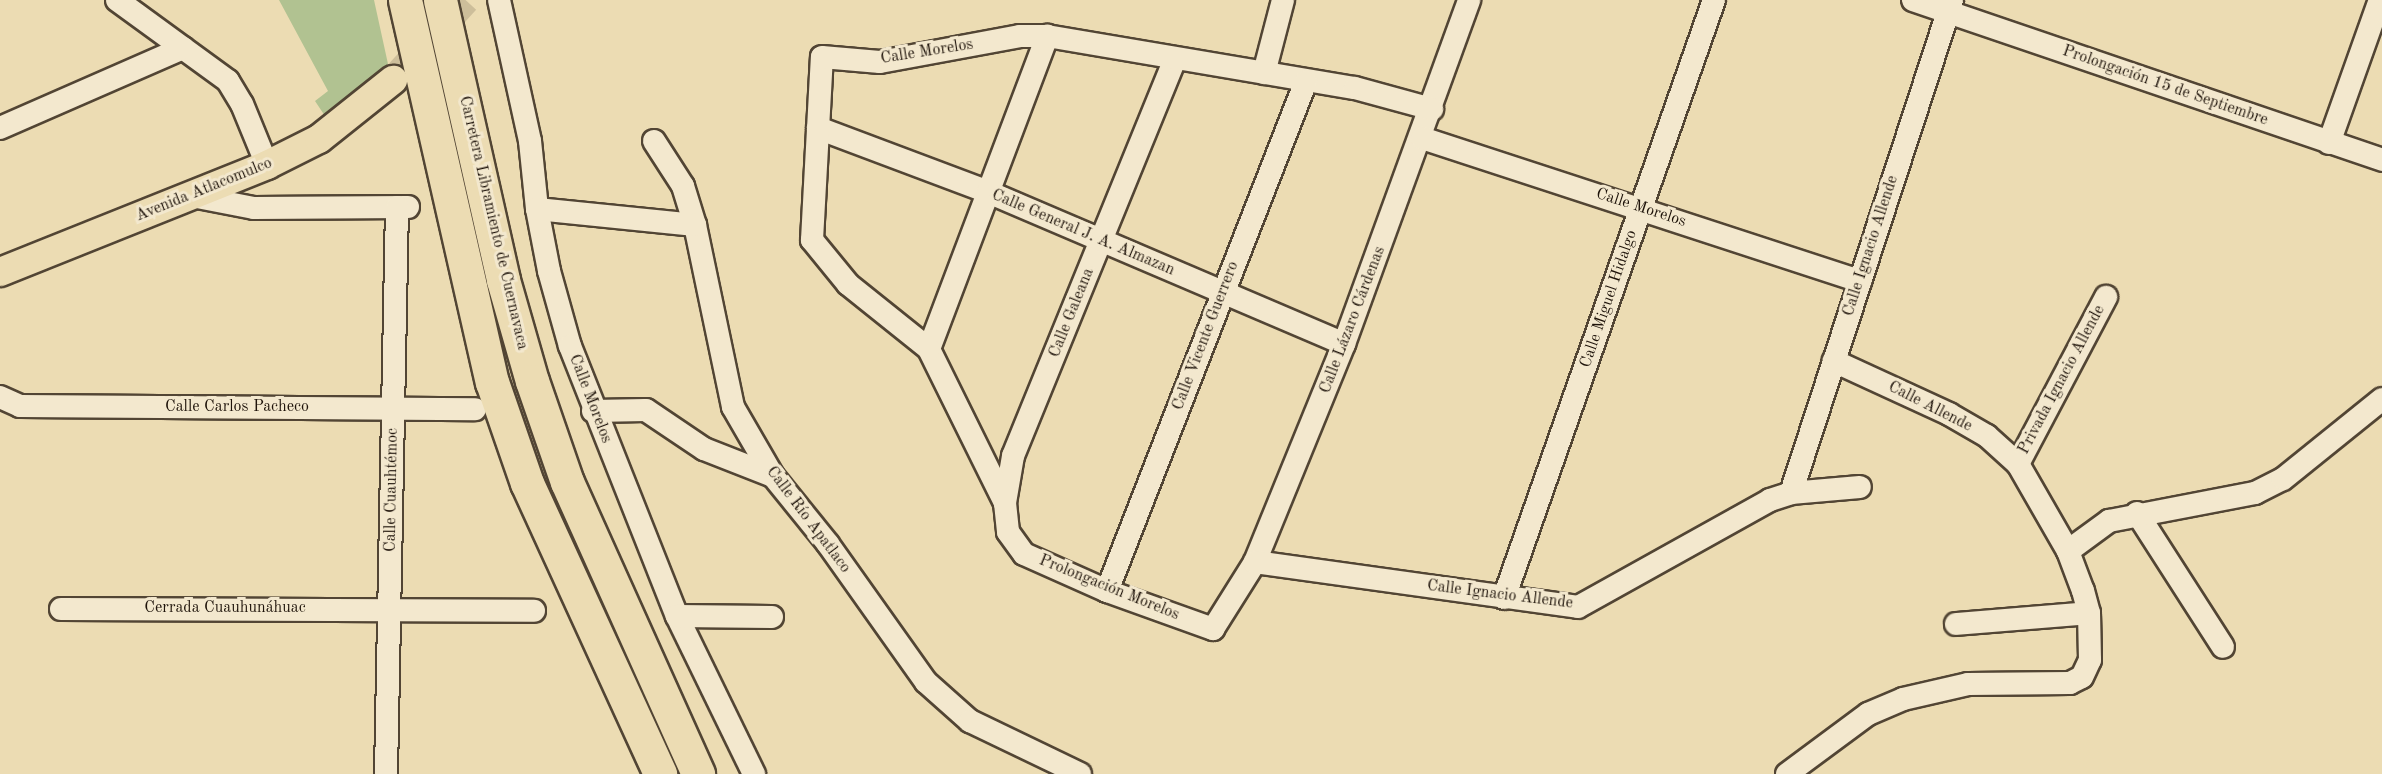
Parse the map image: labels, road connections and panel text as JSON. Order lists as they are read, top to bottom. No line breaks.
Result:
{"streets":{"highway":["Carretera Libramiento de Cuernavaca"],"main road":["Avenida Atlacomulco"],"street":["Calle Morelos","Prolongación 15 de Septiembre","Calle General J. A. Almazan","Calle Ignacio Allende","Calle Miguel Hidalgo","Calle Galeana","Calle Lázaro Cárdenas","Calle Vicente Guerrero","Privada Ignacio Allende","Calle Carlos Pacheco","Calle Allende","Calle Cuauhtémoc","Calle Río Apatlaco","Prolongación Morelos","Cerrada Cuauhunáhuac"]},"crossings":[["Calle Morelos","Calle General J. A. Almazan"],["Calle Morelos","Calle Ignacio Allende"],["Calle Morelos","Calle Miguel Hidalgo"],["Calle Morelos","Calle Galeana"],["Calle Morelos","Calle Lázaro Cárdenas"],["Calle Morelos","Calle Vicente Guerrero"],["Calle Morelos","Prolongación Morelos"],["Prolongación 15 de Septiembre","Calle Ignacio Allende"],["Avenida Atlacomulco","Calle Cuauhtémoc"],["Calle General J. A. Almazan","Calle Galeana"],["Calle General J. A. Almazan","Calle Lázaro Cárdenas"],["Calle General J. A. Almazan","Calle Vicente Guerrero"],["Calle Ignacio Allende","Calle Miguel Hidalgo"],["Calle Ignacio Allende","Calle Lázaro Cárdenas"],["Calle Ignacio Allende","Calle Allende"],["Calle Galeana","Prolongación Morelos"],["Calle Lázaro Cárdenas","Prolongación Morelos"],["Calle Vicente Guerrero","Prolongación Morelos"],["Privada Ignacio Allende","Calle Allende"],["Calle Carlos Pacheco","Calle Cuauhtémoc"],["Calle Cuauhtémoc","Cerrada Cuauhunáhuac"]]}
